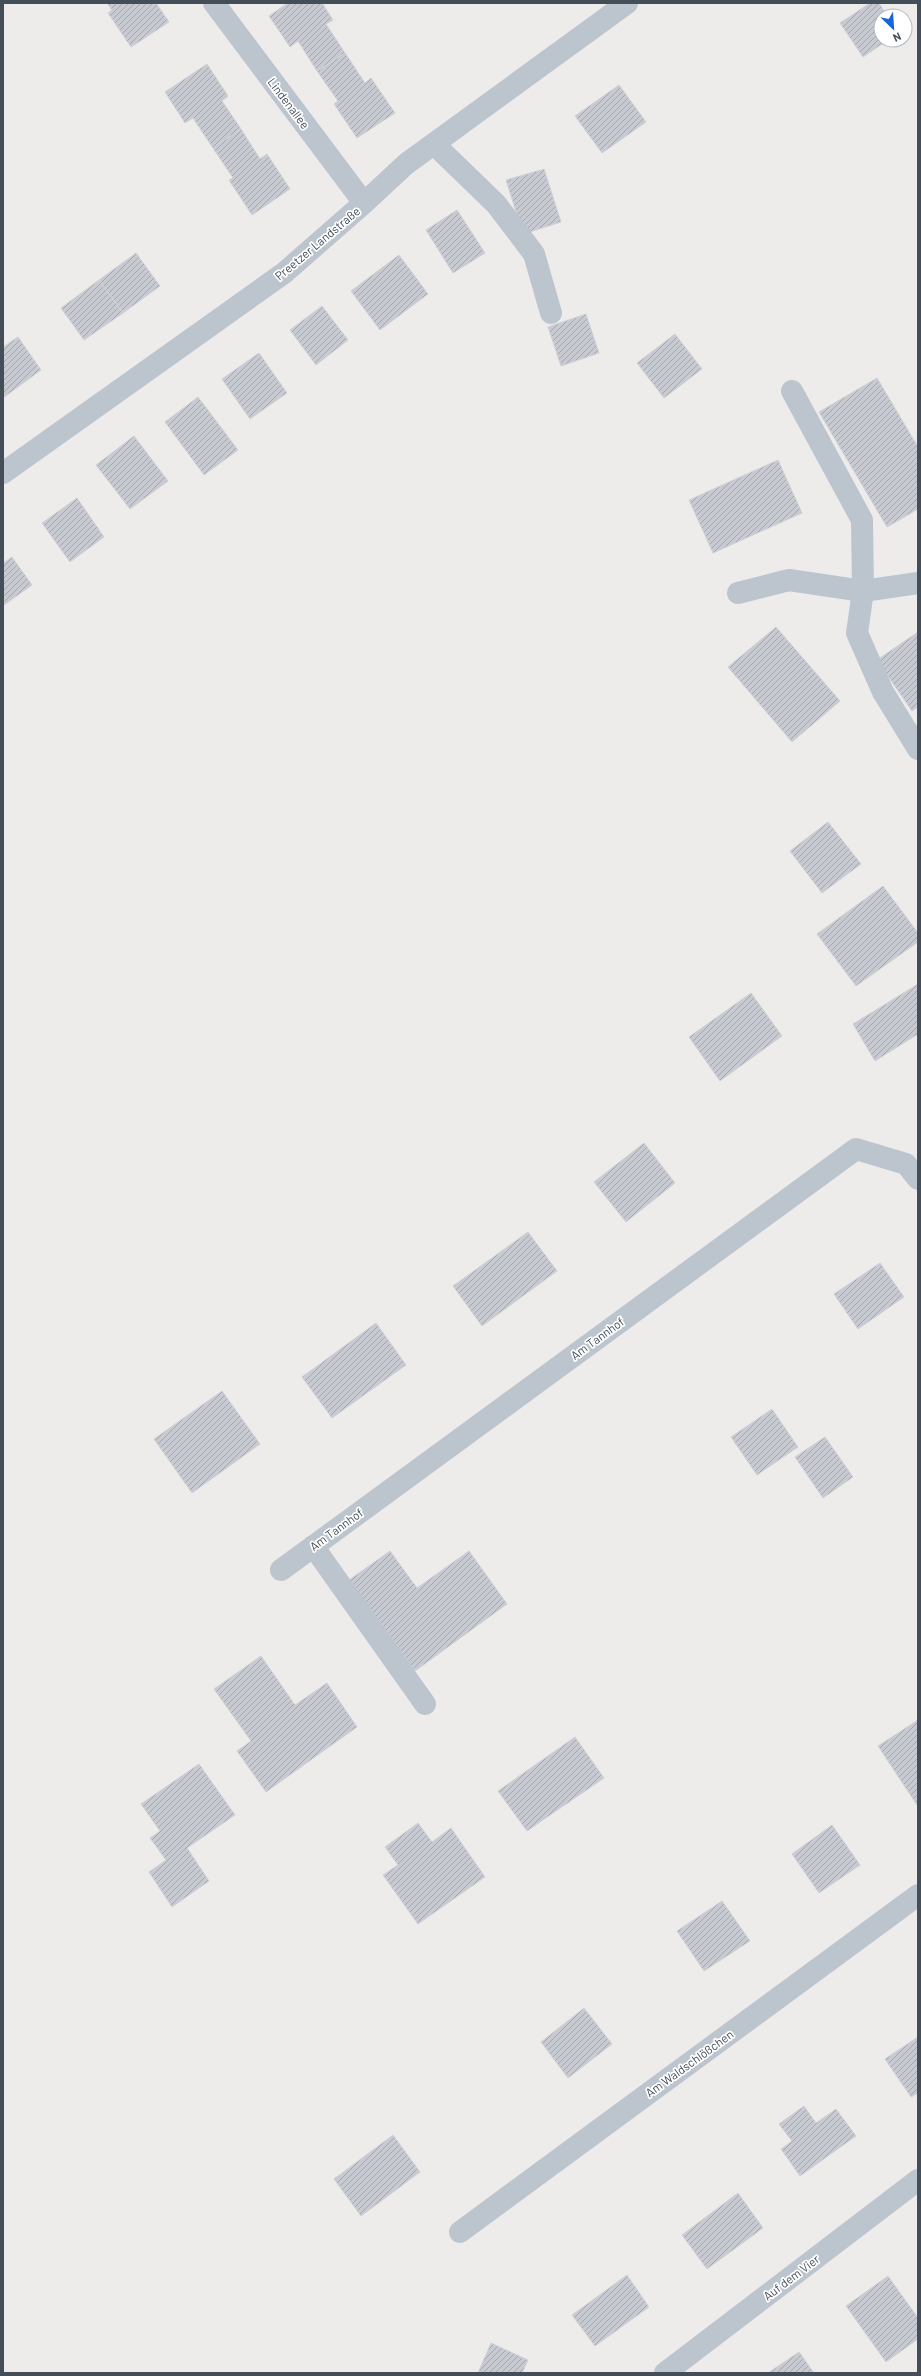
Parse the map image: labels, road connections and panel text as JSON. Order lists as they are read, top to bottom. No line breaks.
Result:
{"streets":{"street":["Lindenallee","Preetzer Landstraße","Am Tannhof","Am Waldschlößchen","Auf dem Vier"]},"crossings":[["Lindenallee","Preetzer Landstraße"]],"north":"bottom right"}
